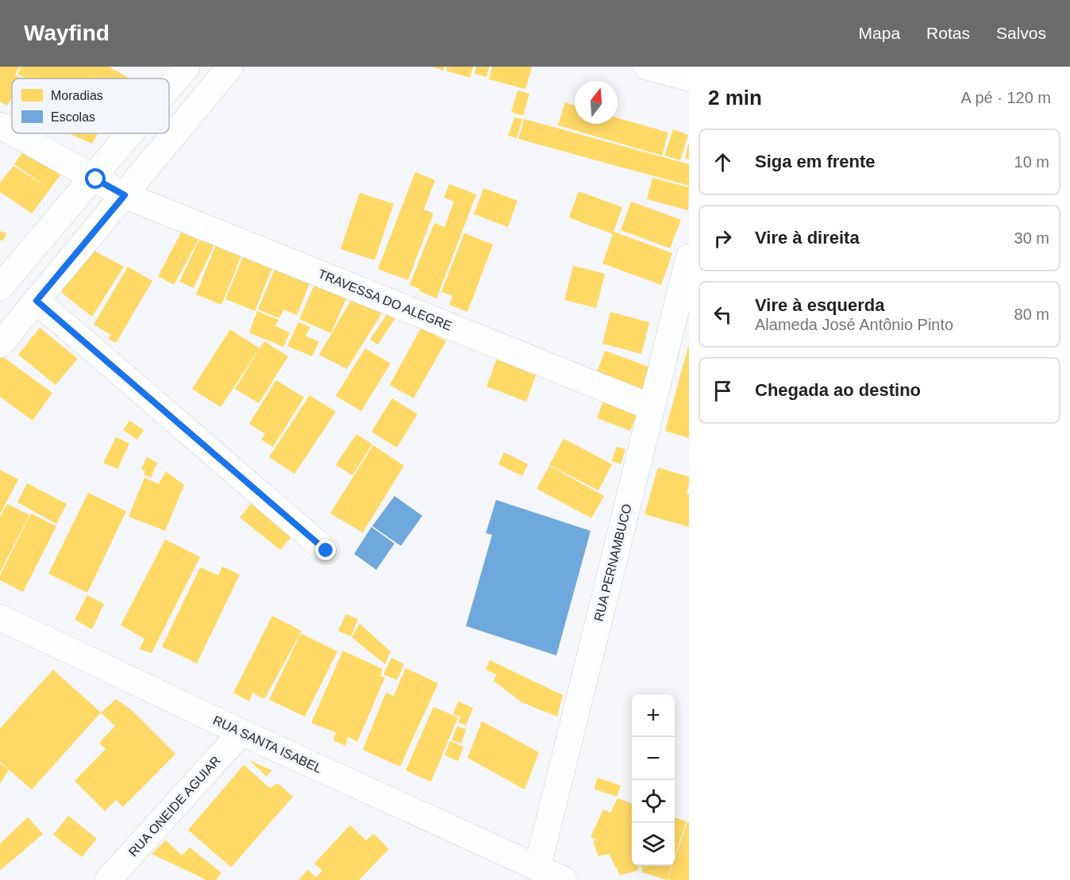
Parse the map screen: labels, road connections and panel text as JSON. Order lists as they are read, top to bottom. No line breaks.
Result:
{"streets":{"street":["TRAVESSA DO ALEGRE","RUA PERNAMBUCO","RUA SANTA ISABEL","RUA ONEIDE AGUIAR"]},"crossings":[["TRAVESSA DO ALEGRE","RUA PERNAMBUCO"],["RUA PERNAMBUCO","RUA SANTA ISABEL"],["RUA SANTA ISABEL","RUA ONEIDE AGUIAR"]],"legend":["Moradias","Escolas"],"north":"top","page":{"header":"Wayfind","nav":["Mapa","Rotas","Salvos"],"heading":["2 min","A pé · 120 m"],"list":[["Siga em frente","10 m"],["Vire à direita","30 m"],["Vire à esquerda","Alameda José Antônio Pinto","80 m"],"Chegada ao destino"],"map_buttons":["+","−"]}}
